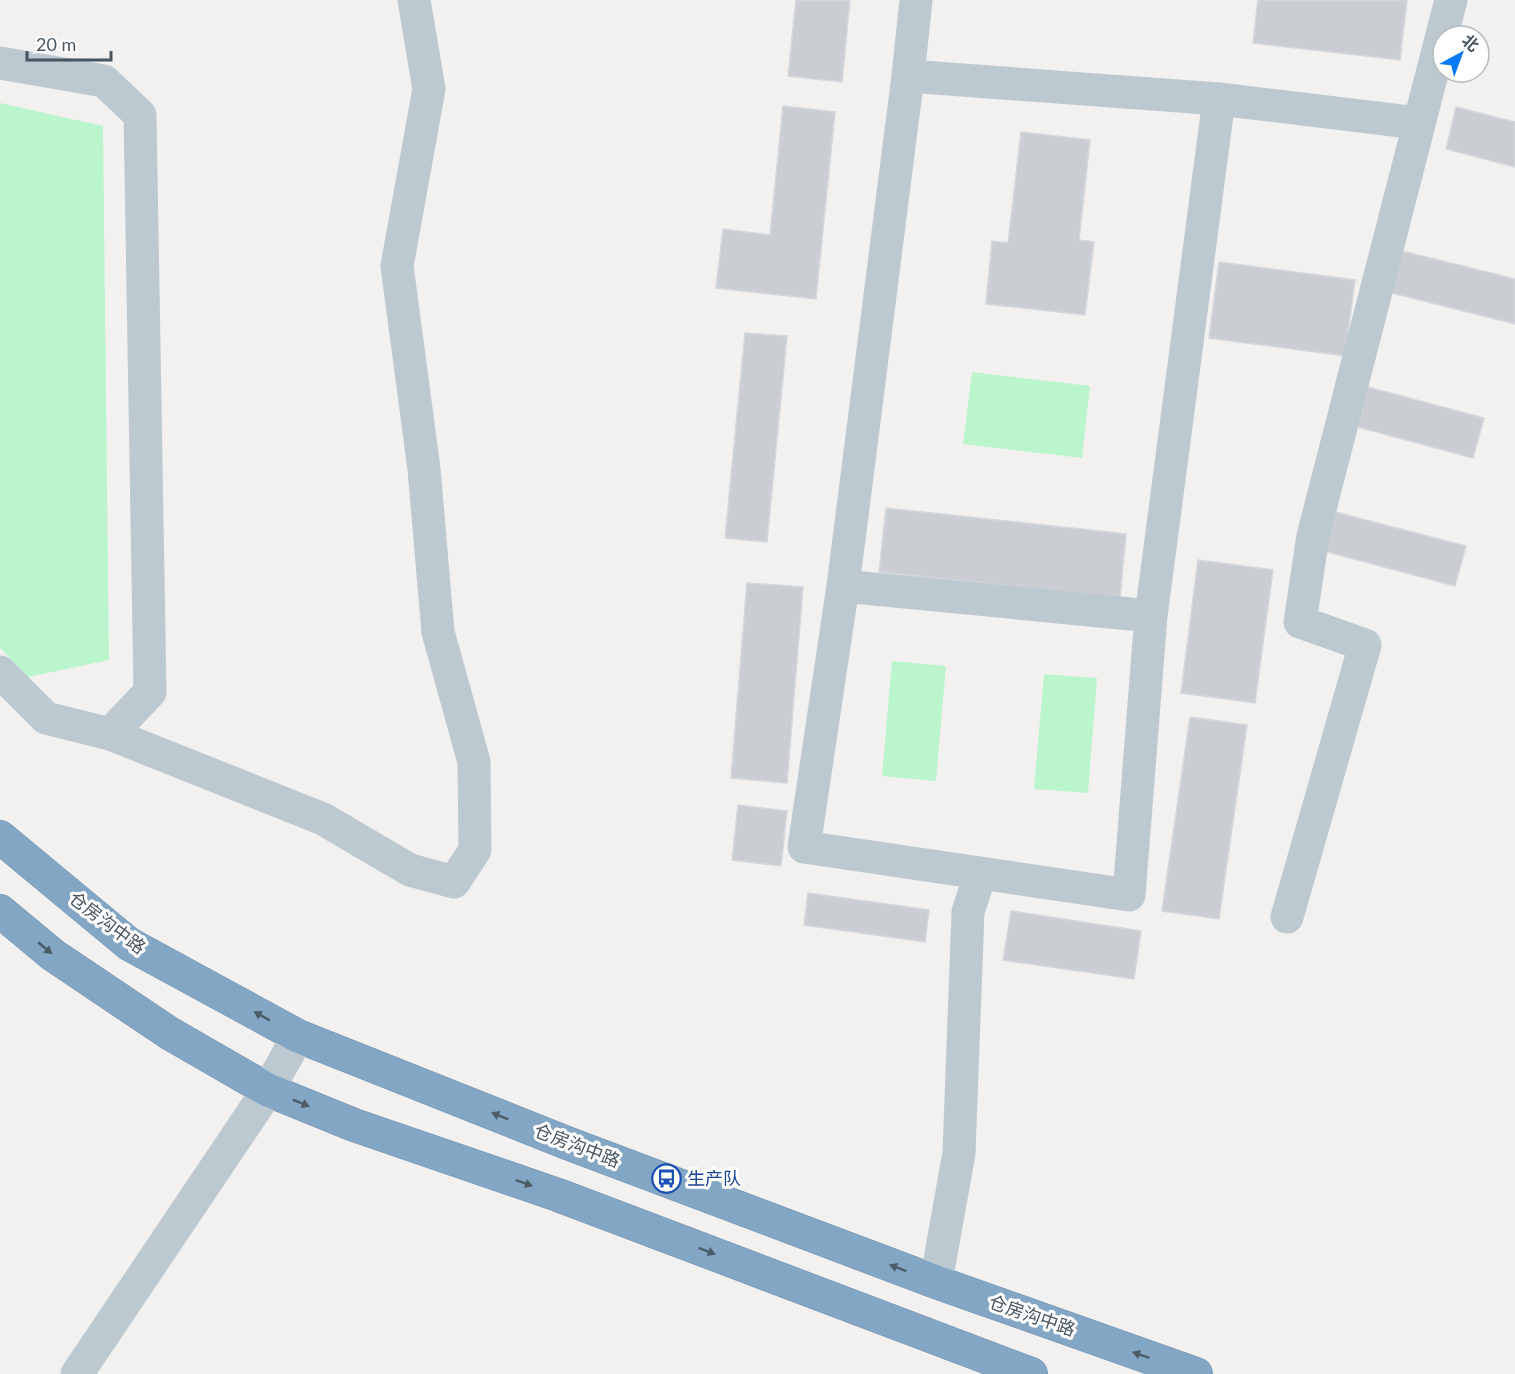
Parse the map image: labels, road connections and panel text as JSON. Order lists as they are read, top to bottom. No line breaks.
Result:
{"streets":{"highway":["仓房沟中路"]},"places":{"bus stop":["生产队"]},"scale_bar":"20 m","north":"top right"}
